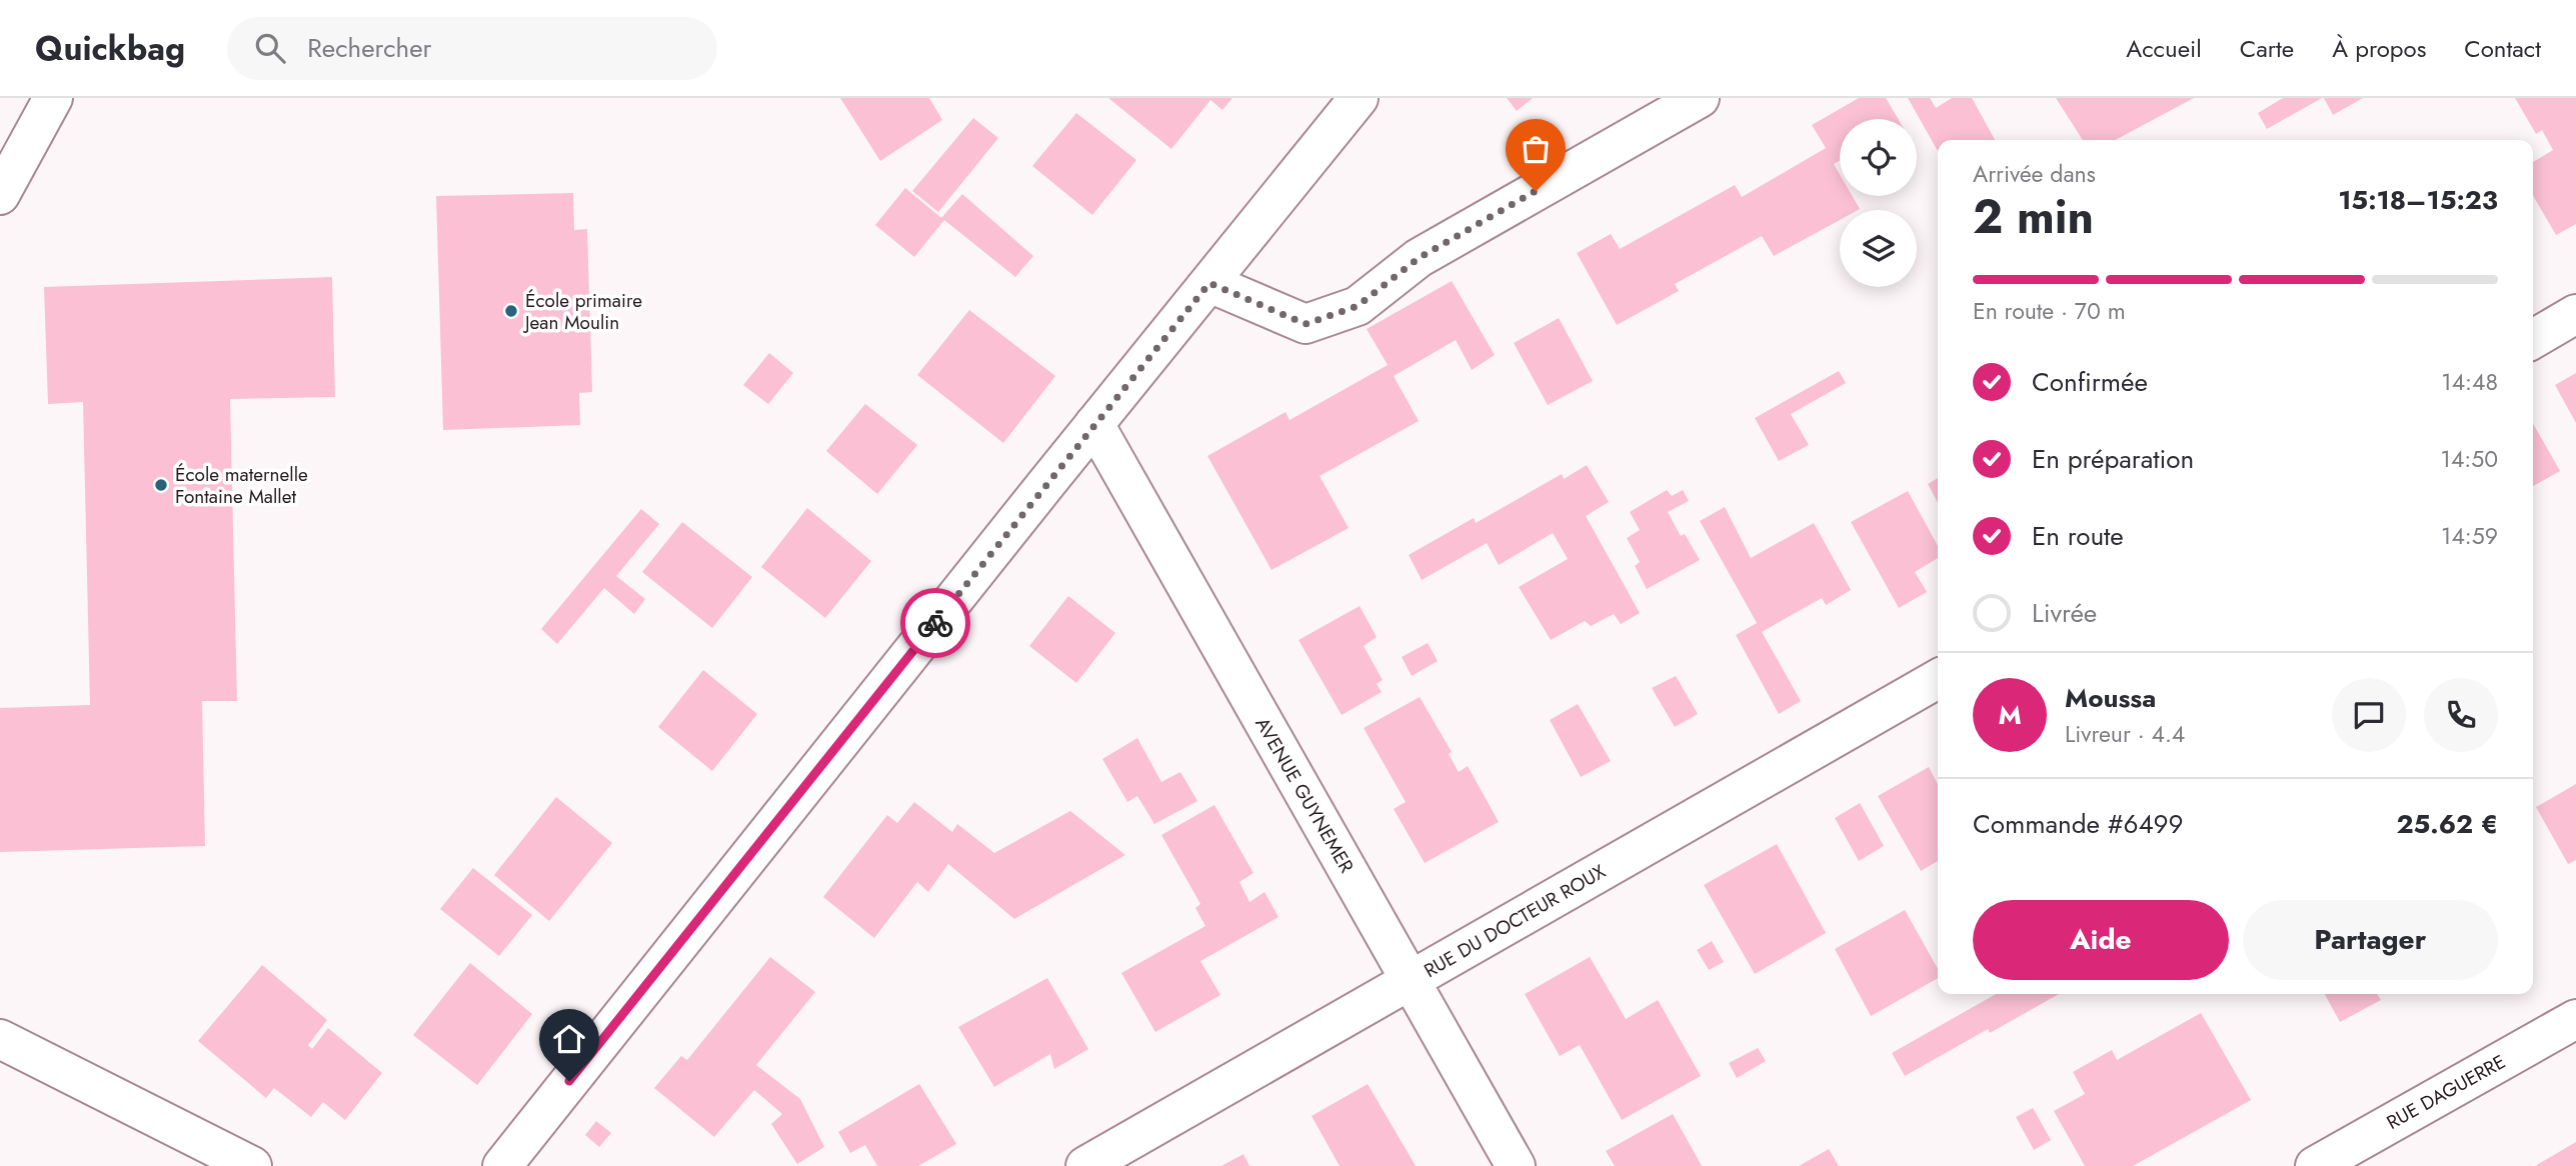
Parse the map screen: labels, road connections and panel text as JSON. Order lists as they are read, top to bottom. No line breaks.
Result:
{"streets":{"street":["AVENUE GUYNEMER","RUE DU DOCTEUR ROUX","RUE DAGUERRE"]},"crossings":[["AVENUE GUYNEMER","RUE DU DOCTEUR ROUX"]],"places":["École primaire Jean Moulin","École maternelle Fontaine Mallet"],"page":{"header":"Quickbag","search":"Rechercher","nav":["Accueil","Carte","À propos","Contact"],"heading":["2 min","Arrivée dans","15:18–15:23"],"panel":["Moussa","Livreur · 4.4","Commande #6499","25.62 €"],"bar":"En route · 70 m","list":[["Confirmée","14:48"],["En préparation","14:50"],["En route","14:59"],"Livrée"],"round":"M","buttons":["Aide","Partager"]}}
